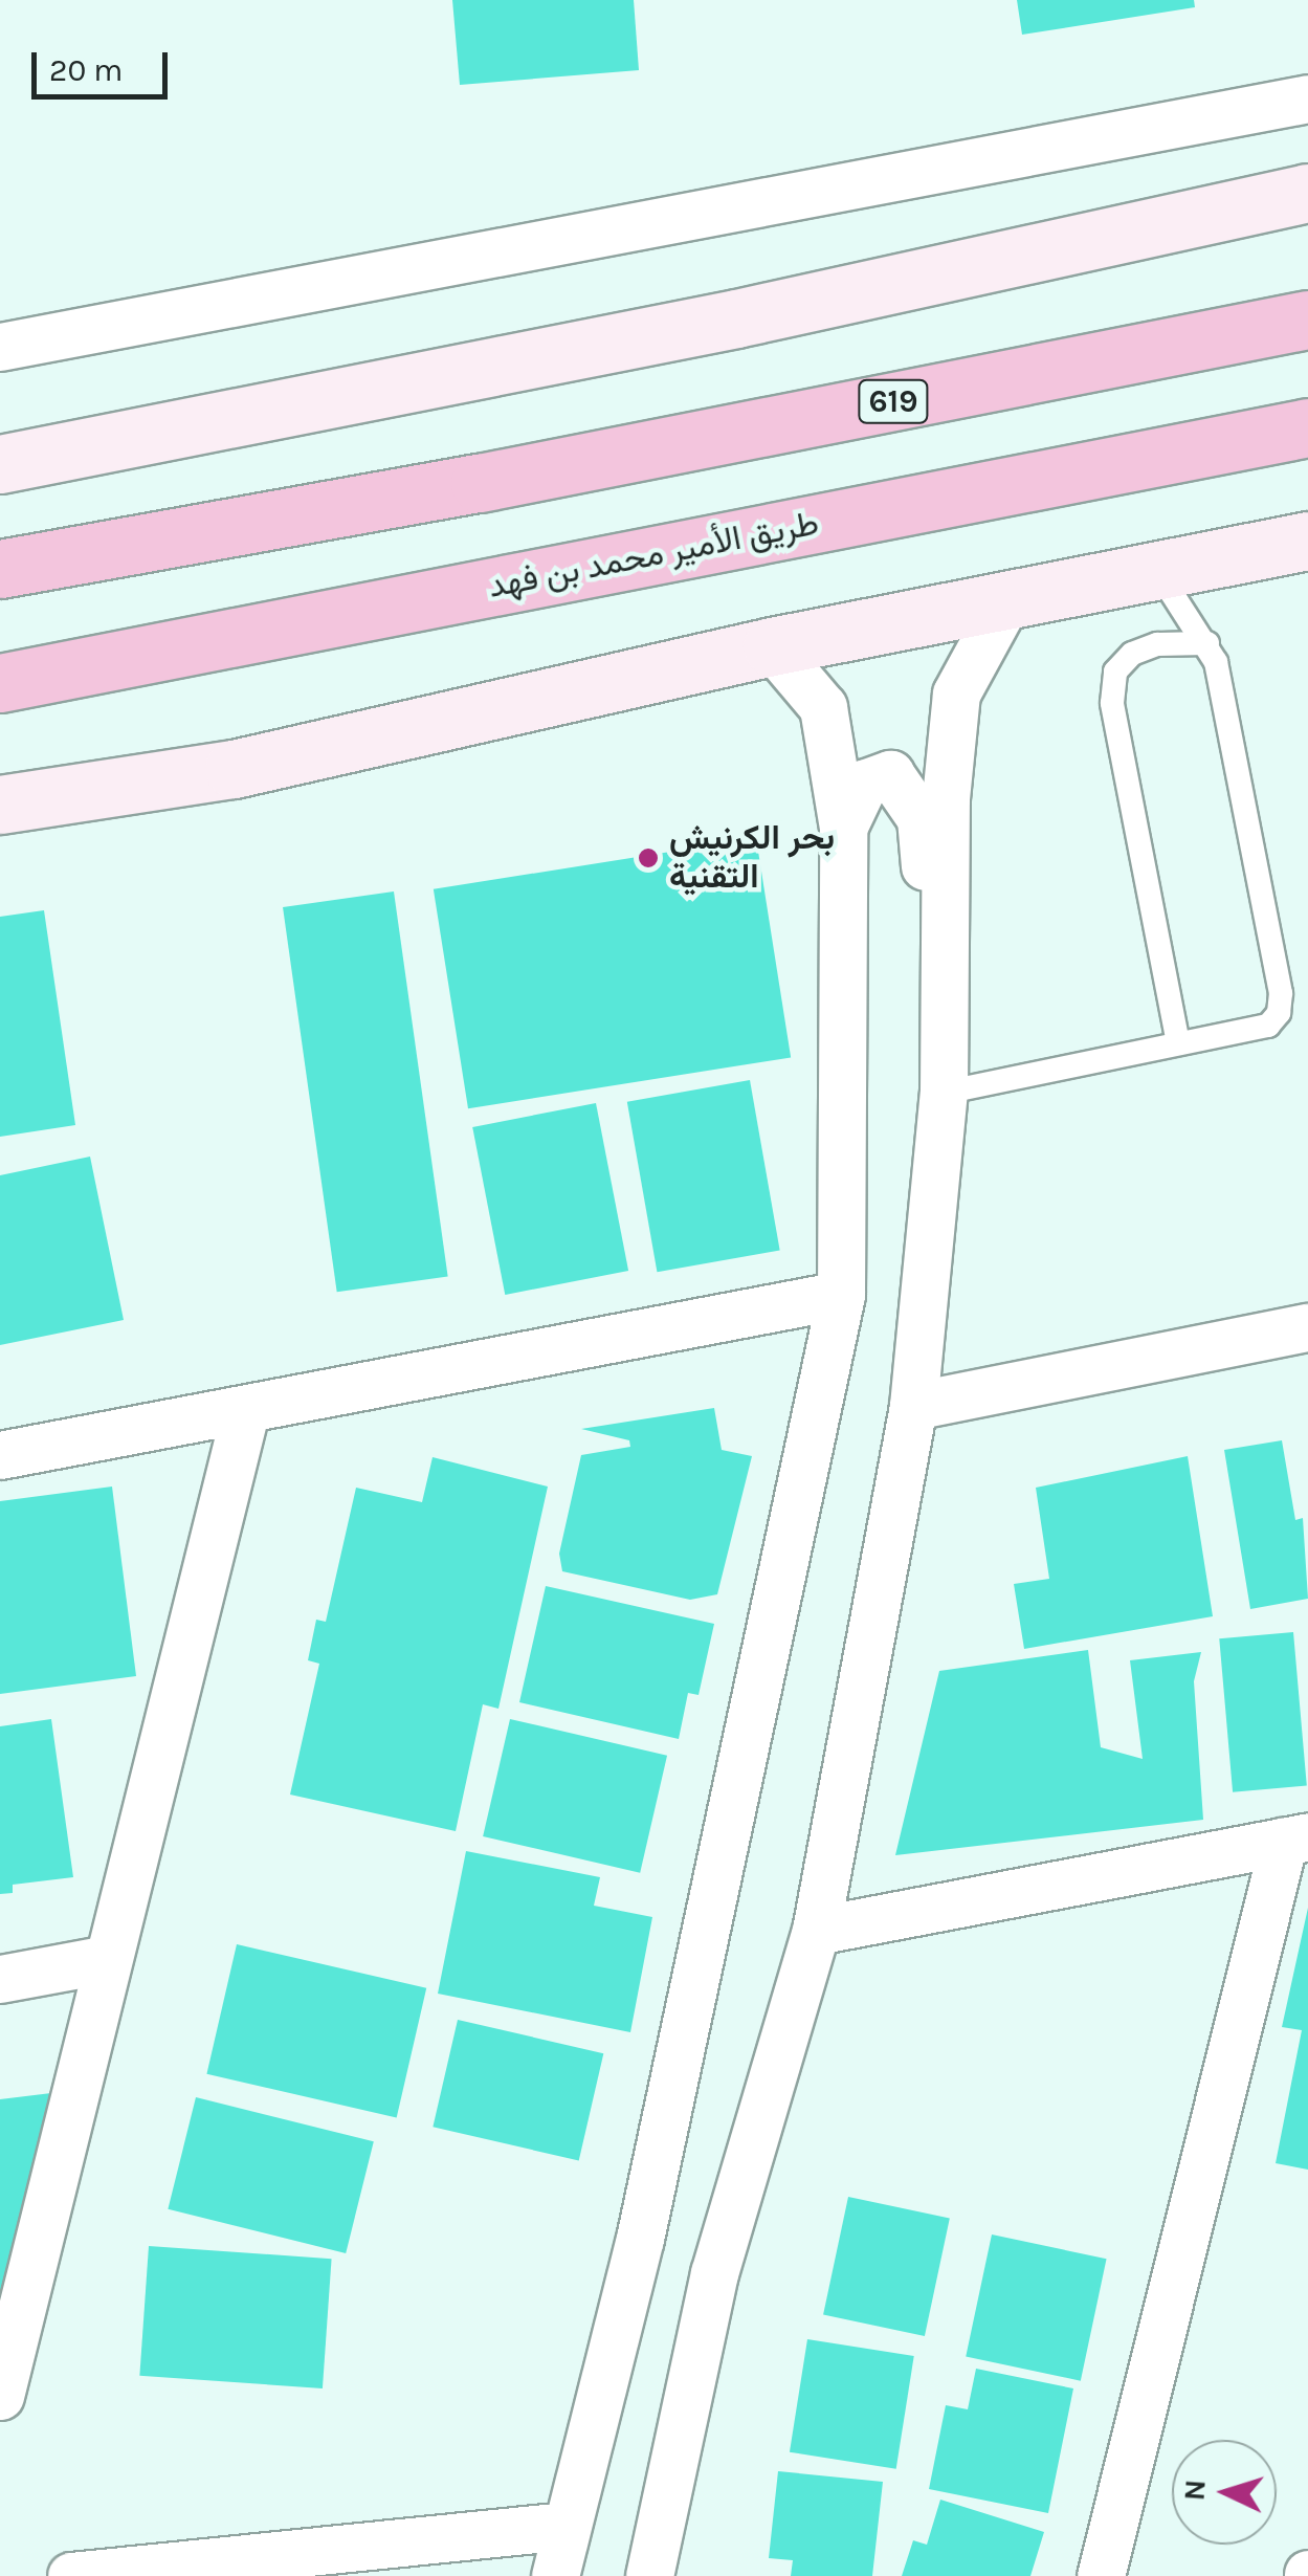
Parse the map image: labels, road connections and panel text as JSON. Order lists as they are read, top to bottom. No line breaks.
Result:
{"streets":{"highway":["619","طريق الأمير محمد بن فهد"]},"places":["بحر الكرنيش التقنية"],"scale_bar":"20 m","north":"left"}
